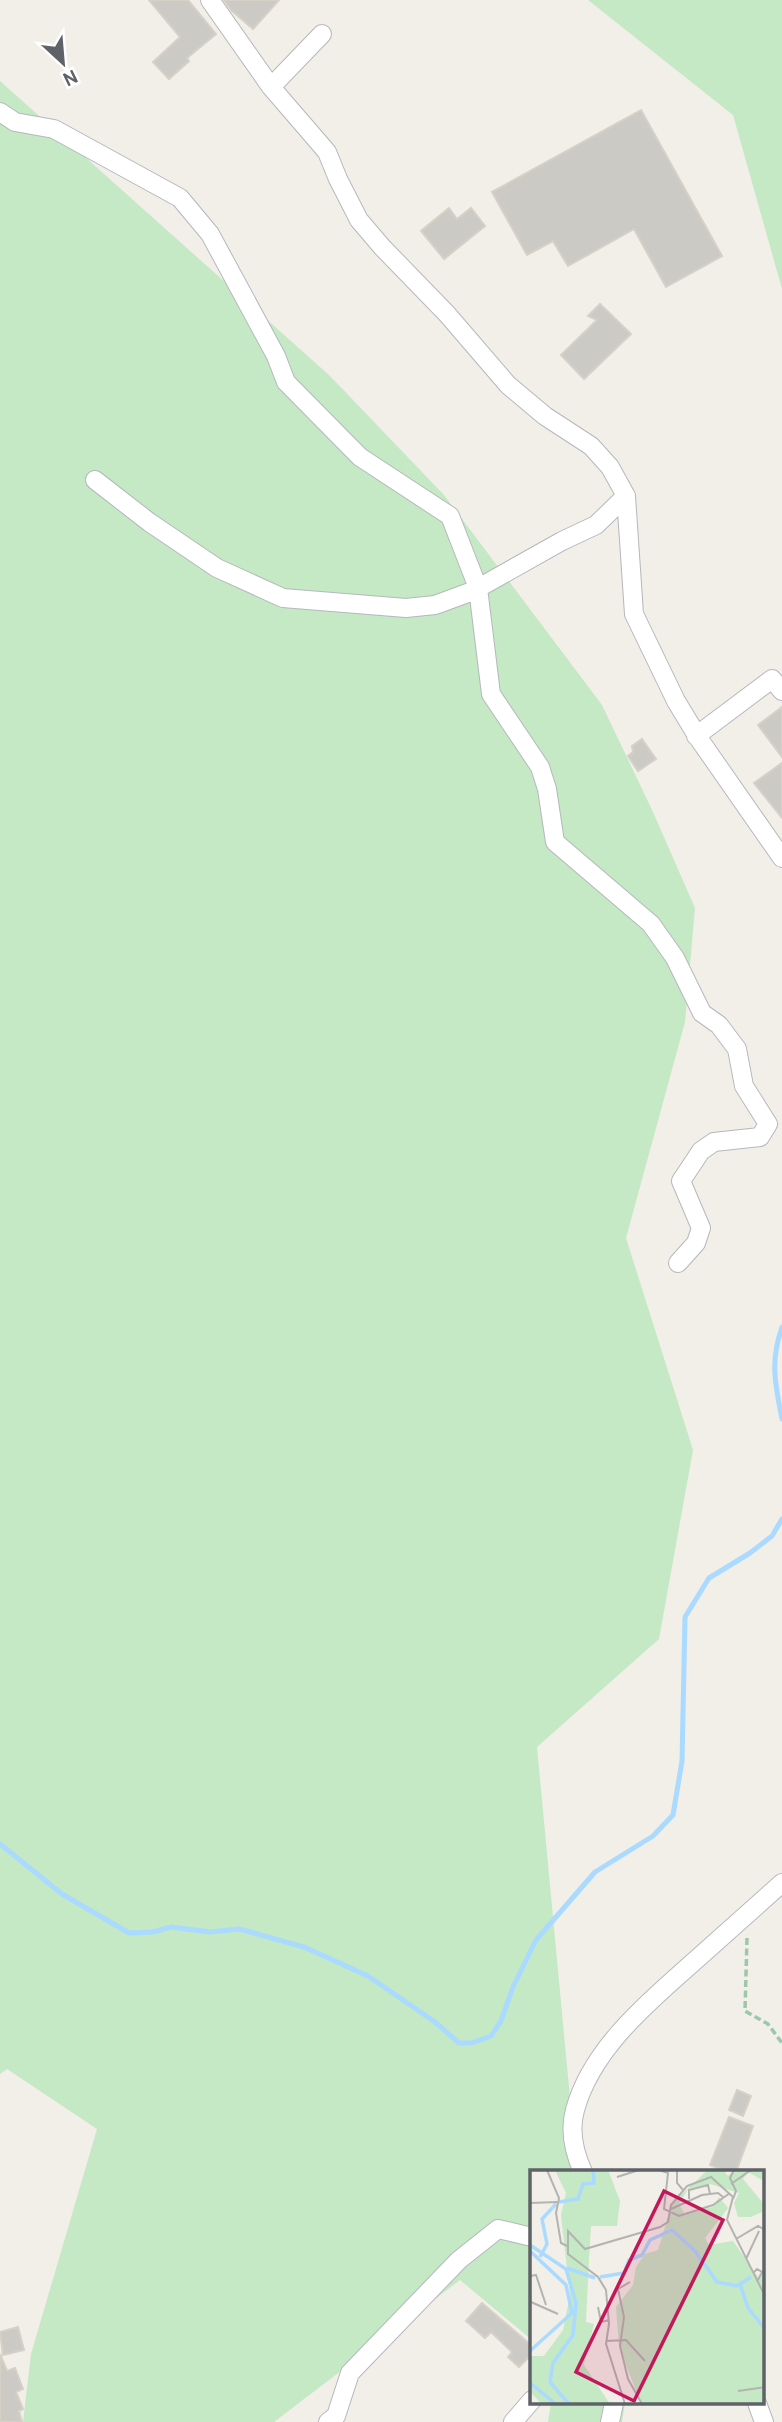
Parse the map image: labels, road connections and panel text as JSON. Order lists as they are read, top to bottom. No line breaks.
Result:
{"north":"bottom right"}
